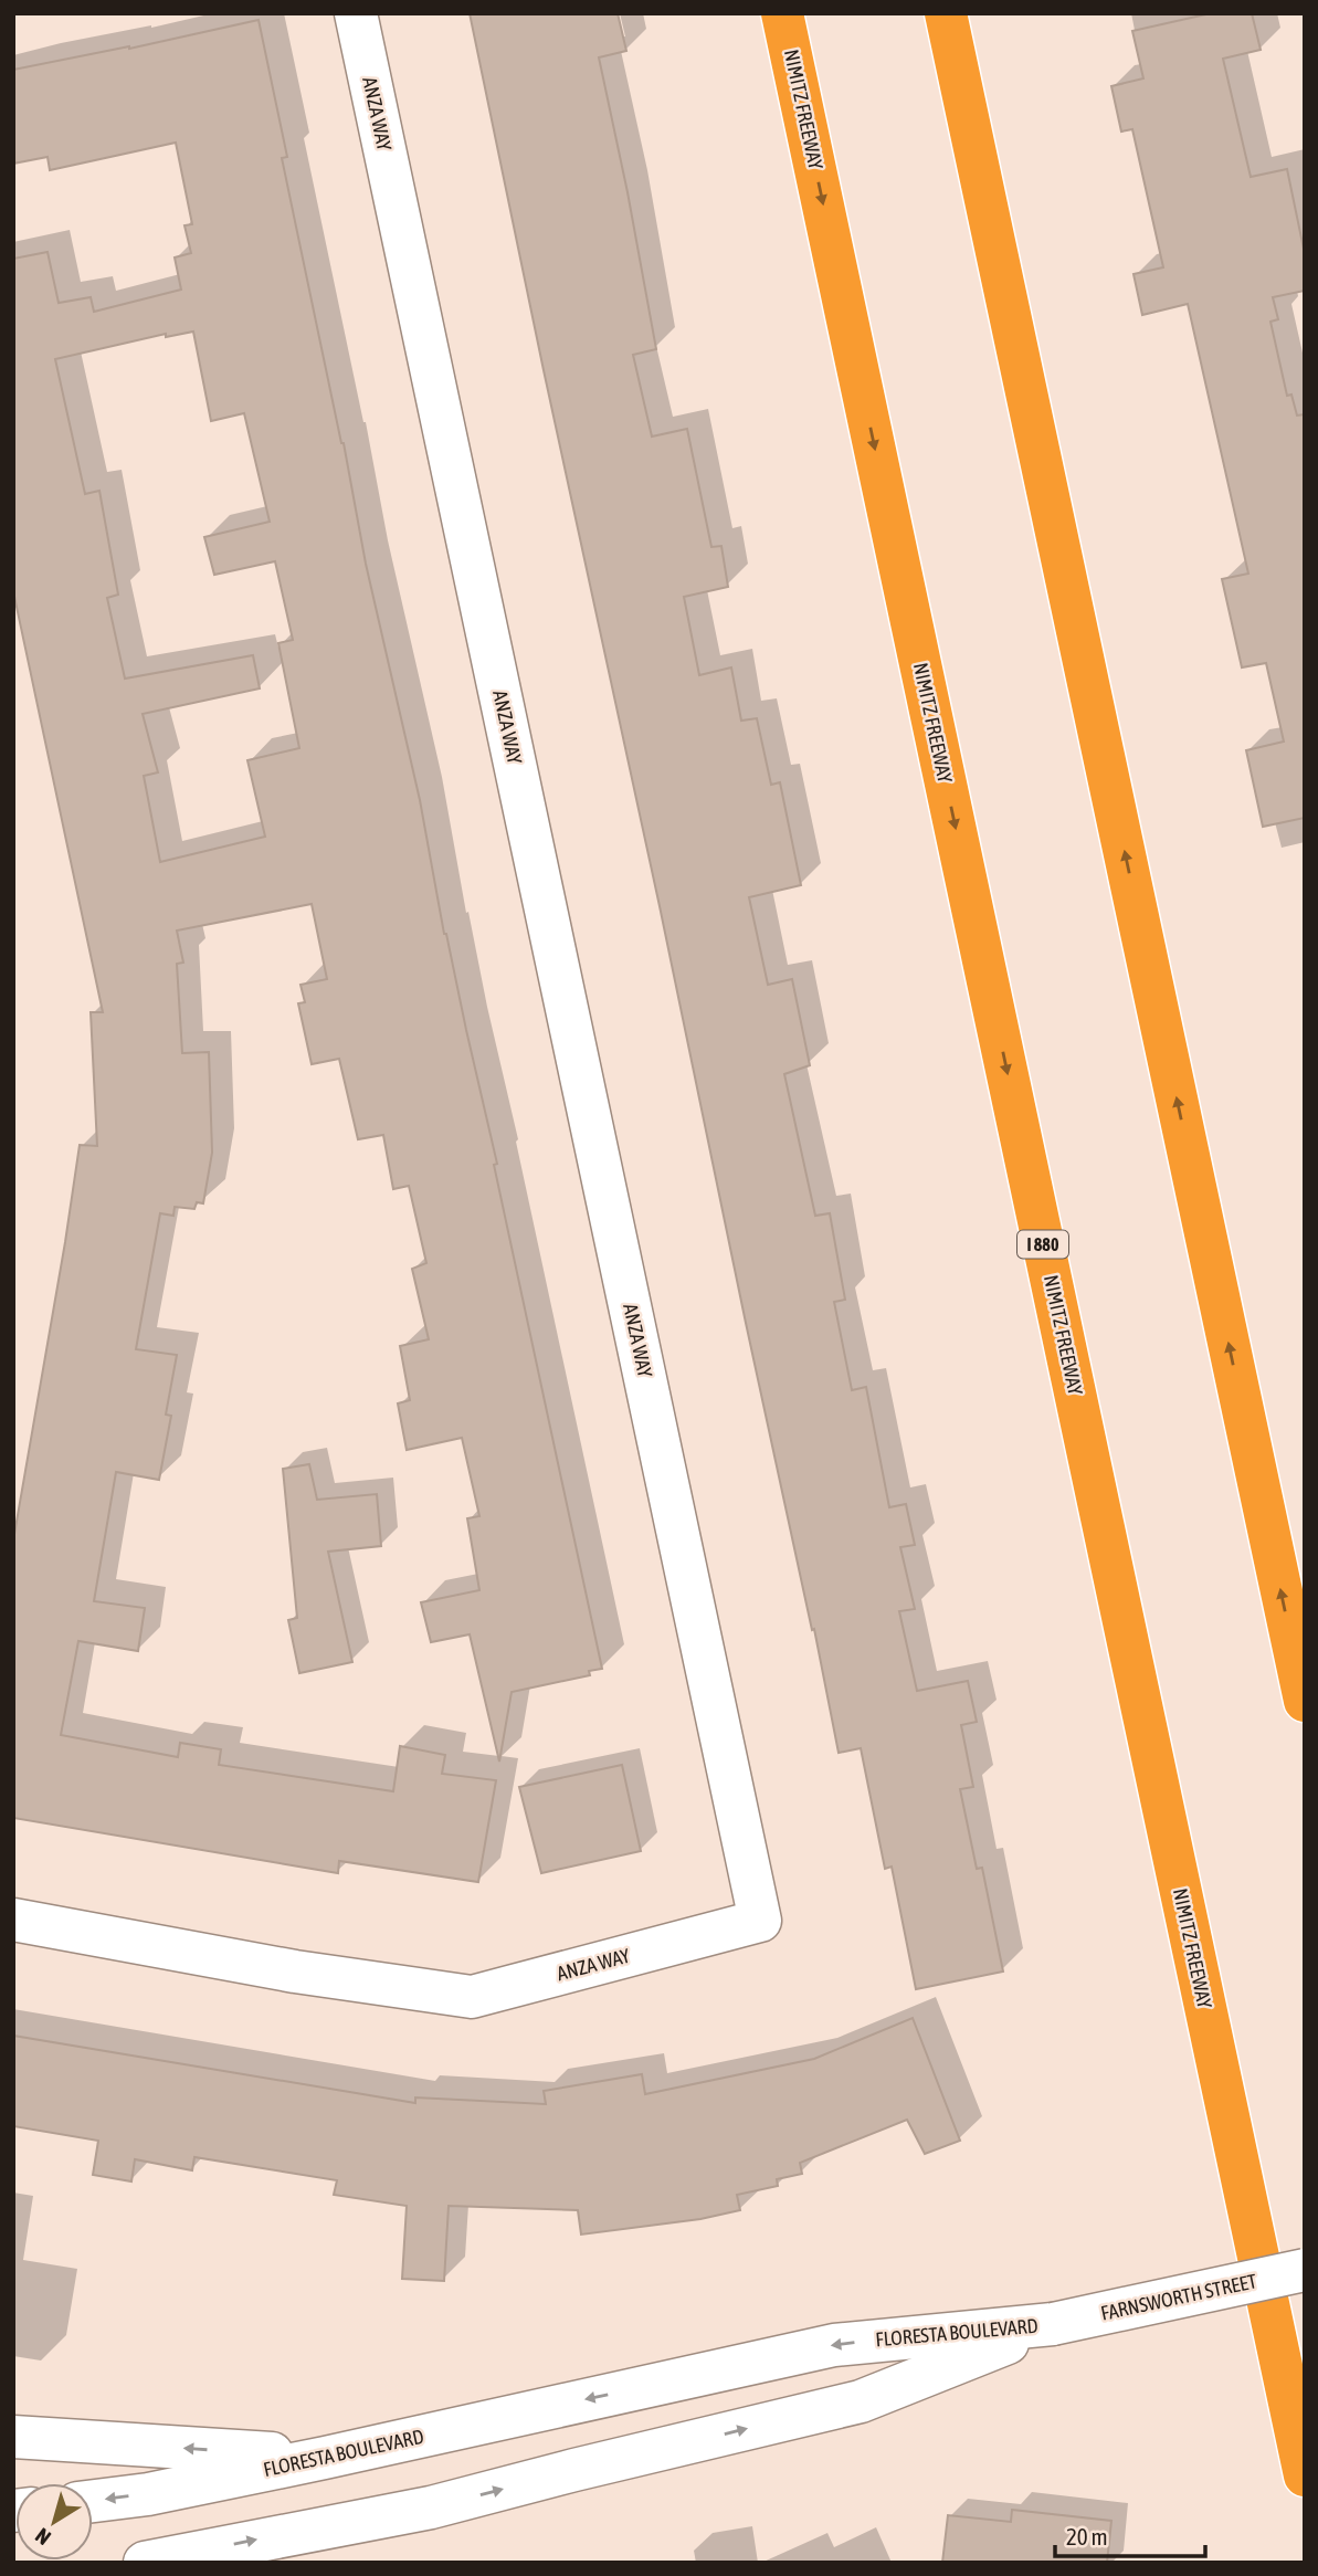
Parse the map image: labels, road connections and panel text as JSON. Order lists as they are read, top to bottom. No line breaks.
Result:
{"streets":{"highway":["NIMITZ FREEWAY","I 880"],"street":["ANZA WAY","FARNSWORTH STREET","FLORESTA BOULEVARD"]},"crossings":[["FARNSWORTH STREET","FLORESTA BOULEVARD"]],"scale_bar":"20 m","north":"bottom left"}
